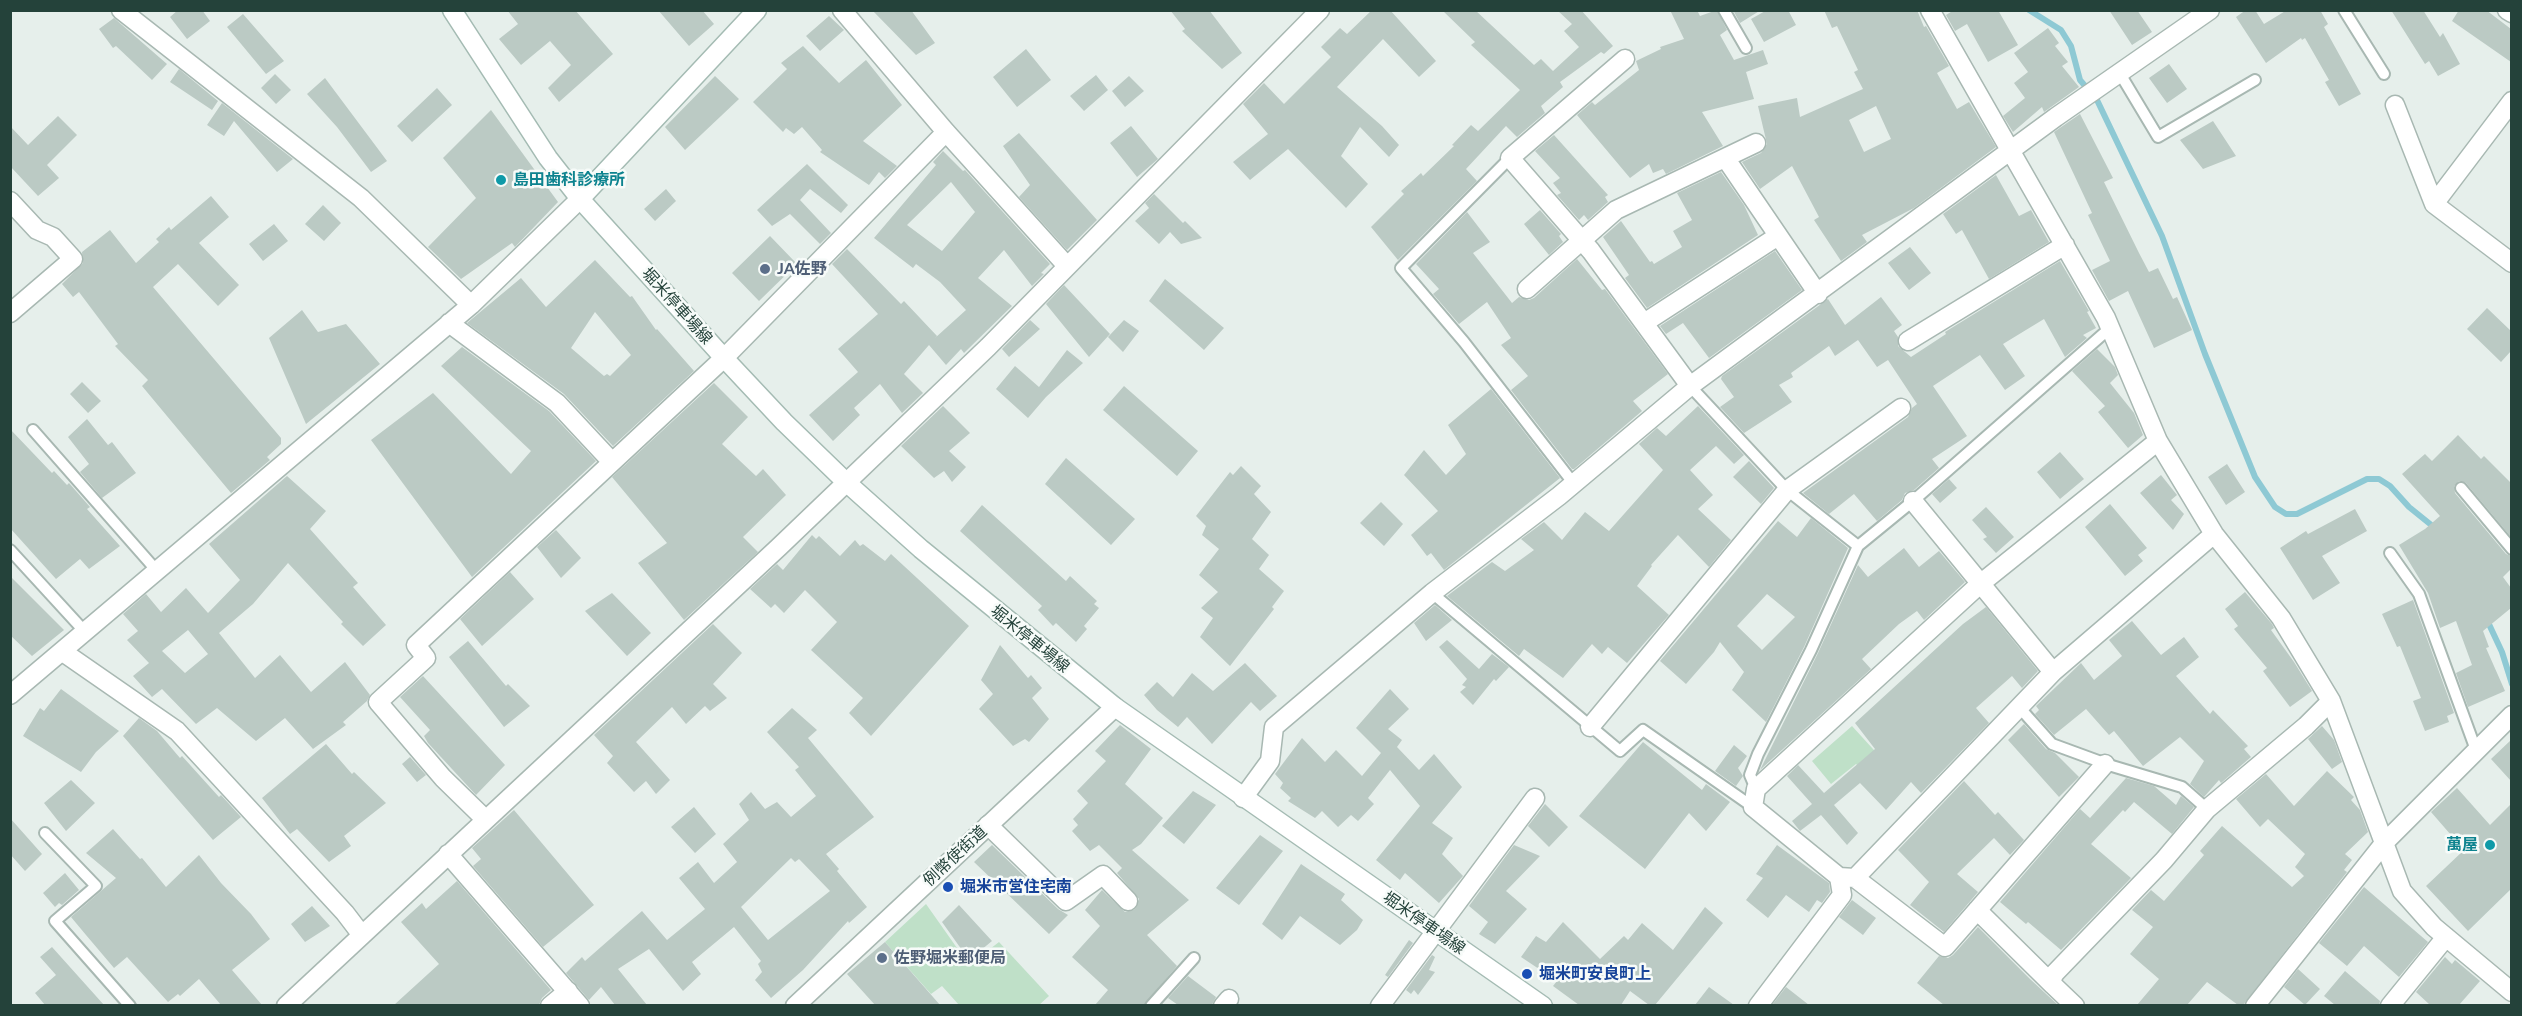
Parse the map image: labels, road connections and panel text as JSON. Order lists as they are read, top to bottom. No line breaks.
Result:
{"streets":{"street":["堀米停車場線","例幣使街道"]},"crossings":[["堀米停車場線","例幣使街道"]],"places":["島田歯科診療所","JA佐野","萬屋","堀米市営住宅南","佐野堀米郵便局","堀米町安良町上"]}
